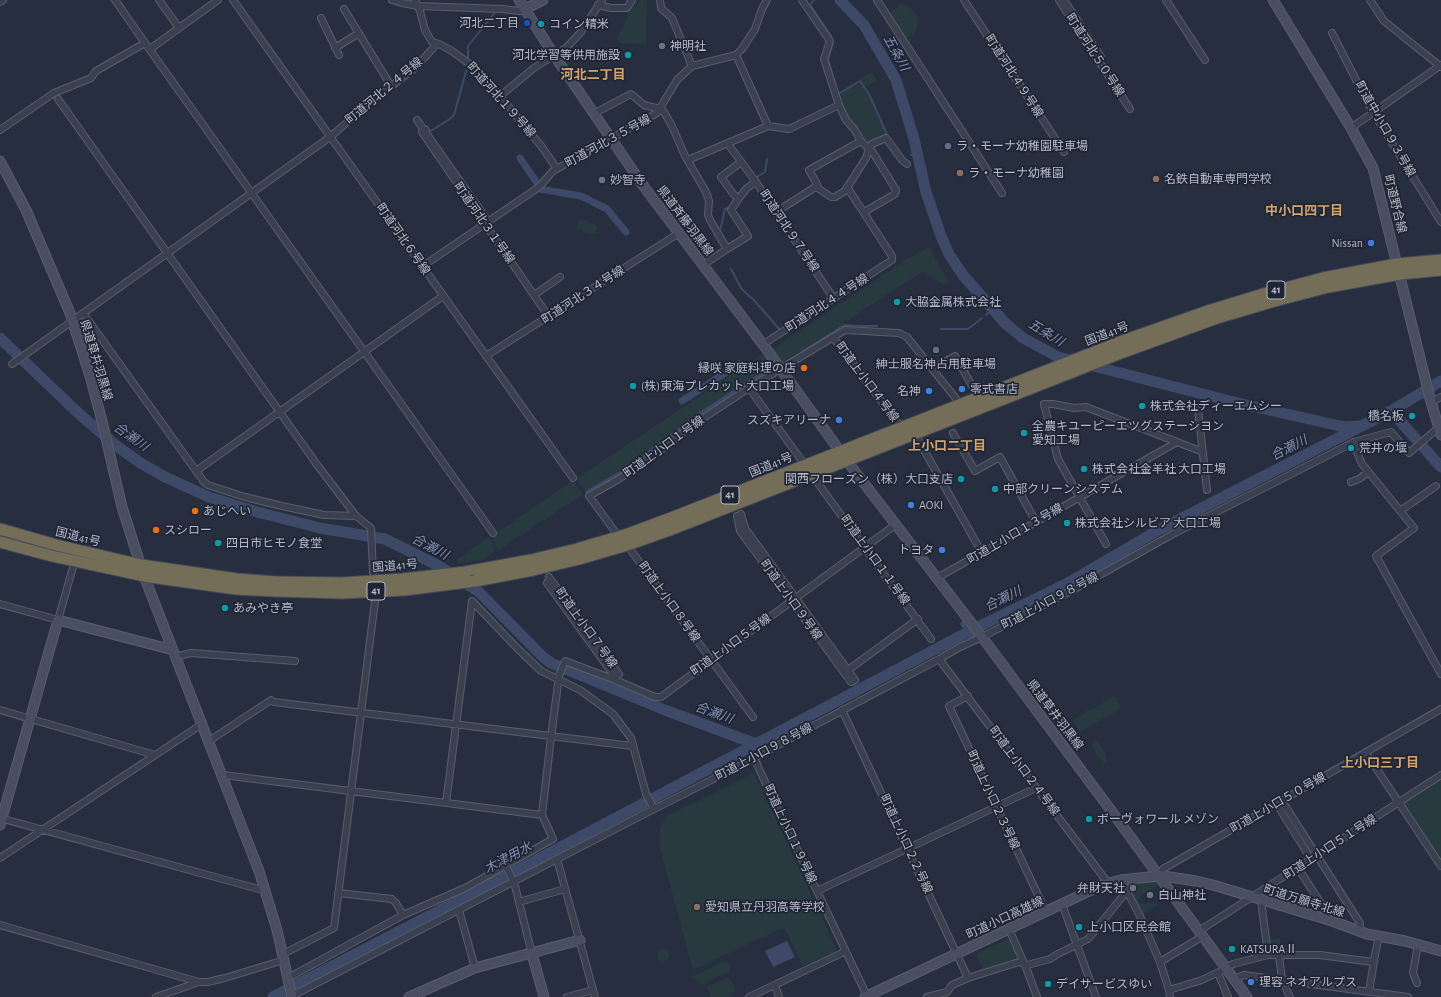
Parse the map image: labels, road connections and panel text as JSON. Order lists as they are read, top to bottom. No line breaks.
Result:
{"streets":{"highway":["41","国道41号"],"street":["町道河北５０号線","町道河北４９号線","町道河北２４号線","町道河北１９号線","町道中小口９３号線","町道河北３５号線","町道野合線","県道斉藤羽黒線","町道河北３１号線","町道河北９７号線","町道河北６号線","町道河北３４号線","町道河北４４号線","県道草井羽黒線","町道上小口４号線","町道上小口１号線","町道上小口１３号線","町道上小口１１号線","町道上小口９号線","町道上小口９８号線","町道上小口８号線","町道上小口５号線","町道上小口２４号線","町道上小口２３号線","町道上小口５０号線","町道上小口１９号線","町道上小口２２号線","町道上小口５１号線","町道万願寺北線","町道小口高雄線"]},"crossings":[["町道河北２４号線","町道河北１９号線"],["町道河北２４号線","町道河北６号線"],["町道河北２４号線","県道草井羽黒線"],["町道河北１９号線","町道河北３５号線"],["町道河北３５号線","県道斉藤羽黒線"],["町道河北３５号線","町道河北３１号線"],["町道河北３５号線","町道河北６号線"],["町道野合線","国道41号"],["町道野合線","町道上小口９８号線"],["県道斉藤羽黒線","町道河北３４号線"],["県道斉藤羽黒線","町道河北４４号線"],["県道斉藤羽黒線","国道41号"],["県道斉藤羽黒線","県道草井羽黒線"],["県道斉藤羽黒線","町道上小口１号線"],["町道河北３１号線","町道河北３４号線"],["町道河北９７号線","町道河北４４号線"],["町道河北６号線","町道河北３４号線"],["国道41号","県道草井羽黒線"],["国道41号","町道上小口４号線"],["国道41号","町道上小口１号線"],["国道41号","町道上小口８号線"],["県道草井羽黒線","町道上小口１３号線"],["県道草井羽黒線","町道上小口９８号線"],["県道草井羽黒線","町道上小口５号線"],["県道草井羽黒線","町道上小口５０号線"],["県道草井羽黒線","町道上小口５１号線"],["県道草井羽黒線","町道万願寺北線"],["県道草井羽黒線","町道小口高雄線"],["町道上小口４号線","町道上小口１号線"],["町道上小口１号線","町道上小口８号線"],["町道上小口１１号線","町道上小口５号線"],["町道上小口９号線","町道上小口５号線"],["町道上小口９８号線","町道上小口２４号線"],["町道上小口９８号線","町道上小口１９号線"],["町道上小口９８号線","町道上小口２２号線"],["町道上小口８号線","町道上小口５号線"],["町道上小口２４号線","町道上小口２３号線"],["町道上小口２４号線","町道小口高雄線"],["町道上小口２３号線","町道小口高雄線"],["町道上小口５０号線","町道万願寺北線"],["町道上小口５０号線","町道小口高雄線"],["町道上小口１９号線","町道小口高雄線"],["町道上小口２２号線","町道小口高雄線"],["町道上小口５１号線","町道万願寺北線"],["町道万願寺北線","町道小口高雄線"]],"districts":["河北二丁目","中小口四丁目","上小口二丁目","上小口三丁目"],"water":["五条川","合瀬川","木津用水"],"places":["河北二丁目","コイン精米","神明社","河北学習等供用施設","ラ・モーナ幼稚園駐車場","ラ・モーナ幼稚園","名鉄自動車専門学校","妙智寺","Nissan","大脇金属株式会社","紳士服名神占用駐車場","縁咲 家庭料理の店","(株)東海プレカット 大口工場","零式書店","名神","株式会社ディーエムシー","橋名板","スズキアリーナ","全農キユーピーエツグステーシヨン 愛知工場","荒井の堰","株式会社金羊社 大口工場","関西フローズン（株）大口支店","中部クリーンシステム","AOKI","あじへい","株式会社シルビア 大口工場","スシロー","四日市ヒモノ食堂","トヨタ","あみやき亭","ボーヴォワール メゾン","弁財天社","白山神社","愛知県立丹羽高等学校","上小口区民会館","KATSURAⅡ","理容 ネオアルプス","デイサービスゆい"]}
